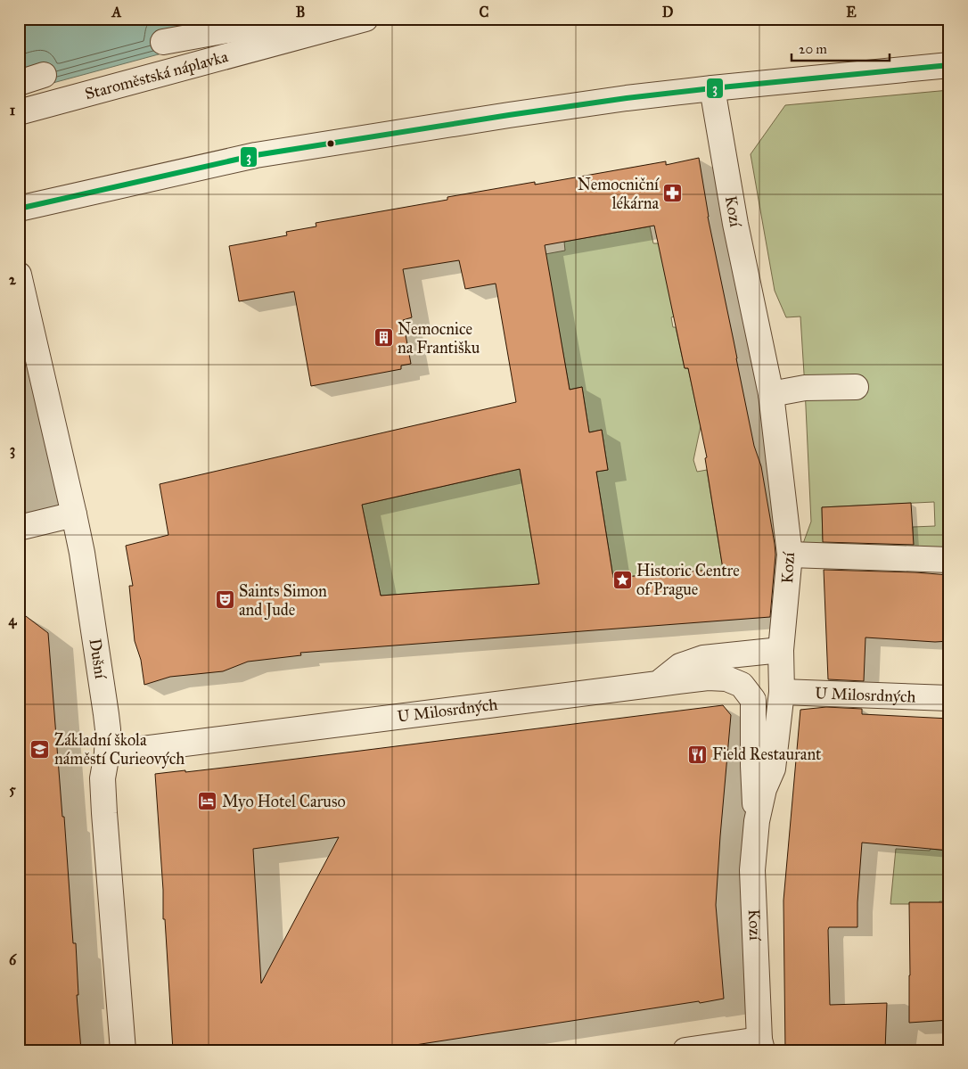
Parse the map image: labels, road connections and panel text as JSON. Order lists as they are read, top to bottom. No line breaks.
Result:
{"streets":{"street":["Staroměstská náplavka","Kozí","Dušní","U Milosrdných"]},"crossings":[["Kozí","U Milosrdných"],["Dušní","U Milosrdných"]],"places":{"pharmacy":["Nemocniční lékárna"],"building":["Nemocnice na Františku"],"place":["Historic Centre of Prague"],"theatre":["Saints Simon and Jude"],"school or university":["Základní škola náměstí Curieových"],"restaurant":["Field Restaurant"],"hotel":["Myo Hotel Caruso"]},"lines":["transit line 3"],"scale_bar":"20 m","grid":{"columns":["A","B","C","D","E"],"rows":["1","2","3","4","5","6"]}}
